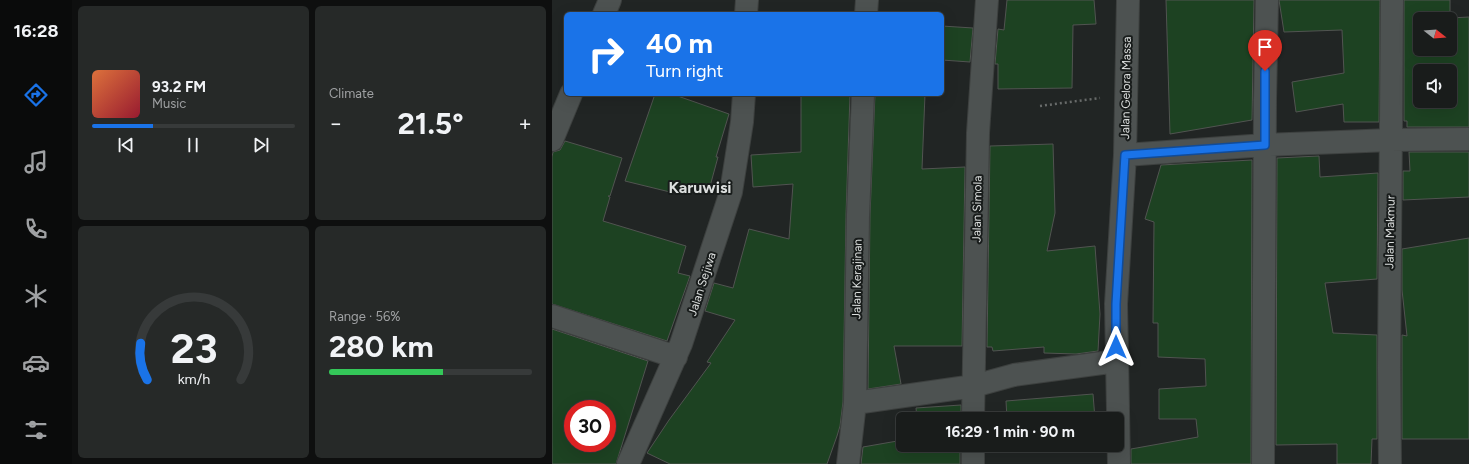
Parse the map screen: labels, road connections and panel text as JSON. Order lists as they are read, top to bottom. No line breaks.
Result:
{"streets":{"street":["Jalan Gelora Massa","Jalan Simola","Jalan Makmur","Jalan Kerajinan","Jalan Sejiwa"]},"districts":["Karuwisi"],"north":"right","page":{"tabs":"16:28","tile":["Climate",["Range · 56%","280 km"]],"turn":["40 m","Turn right"],"song":["93.2 FM","Music"],"heat":["−","21.5°","+"],"limit":"30","trip":"16:29 · 1 min · 90 m","gauge":["23","km/h"]}}
